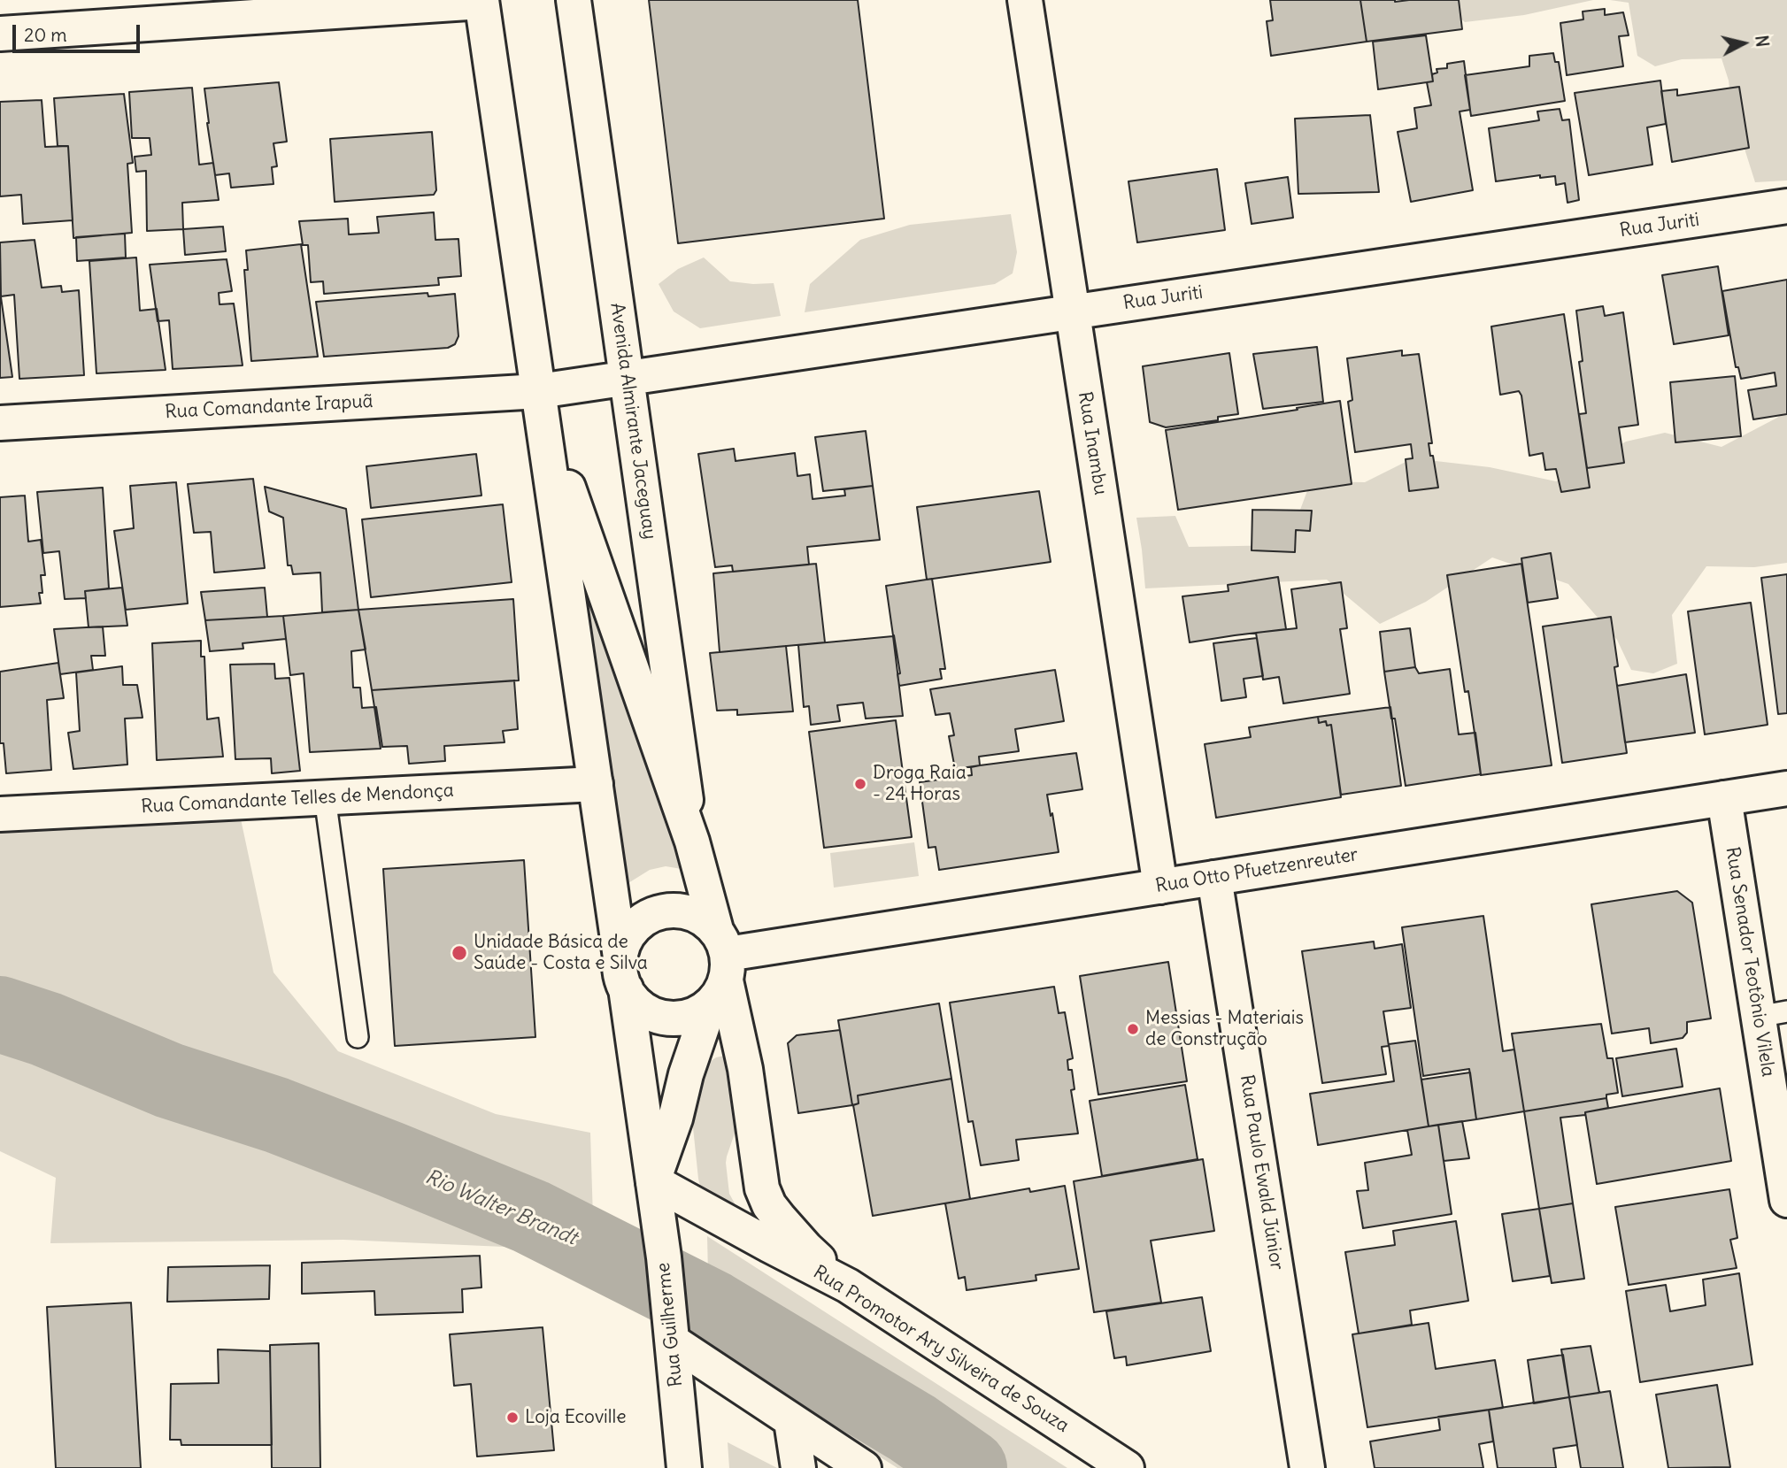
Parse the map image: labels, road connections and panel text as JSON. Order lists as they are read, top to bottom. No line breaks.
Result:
{"streets":{"street":["Rua Juriti","Rua Comandante Irapuã","Avenida Almirante Jaceguay","Rua Inambu","Rua Comandante Telles de Mendonça","Rua Otto Pfuetzenreuter","Rua Senador Teotônio Vilela","Rua Paulo Ewald Júnior","Rua Guilherme","Rua Promotor Ary Silveira de Souza"]},"crossings":[["Rua Juriti","Rua Comandante Irapuã"],["Rua Juriti","Avenida Almirante Jaceguay"],["Rua Juriti","Rua Inambu"],["Rua Comandante Irapuã","Avenida Almirante Jaceguay"],["Avenida Almirante Jaceguay","Rua Comandante Telles de Mendonça"],["Avenida Almirante Jaceguay","Rua Otto Pfuetzenreuter"],["Avenida Almirante Jaceguay","Rua Guilherme"],["Avenida Almirante Jaceguay","Rua Promotor Ary Silveira de Souza"],["Rua Inambu","Rua Otto Pfuetzenreuter"],["Rua Otto Pfuetzenreuter","Rua Senador Teotônio Vilela"],["Rua Otto Pfuetzenreuter","Rua Paulo Ewald Júnior"],["Rua Otto Pfuetzenreuter","Rua Guilherme"],["Rua Guilherme","Rua Promotor Ary Silveira de Souza"]],"water":["Rio Walter Brandt"],"places":["Droga Raia - 24 Horas","Unidade Básica de Saúde - Costa e Silva","Messias - Materiais de Construção","Loja Ecoville"],"scale_bar":"20 m","north":"right"}
